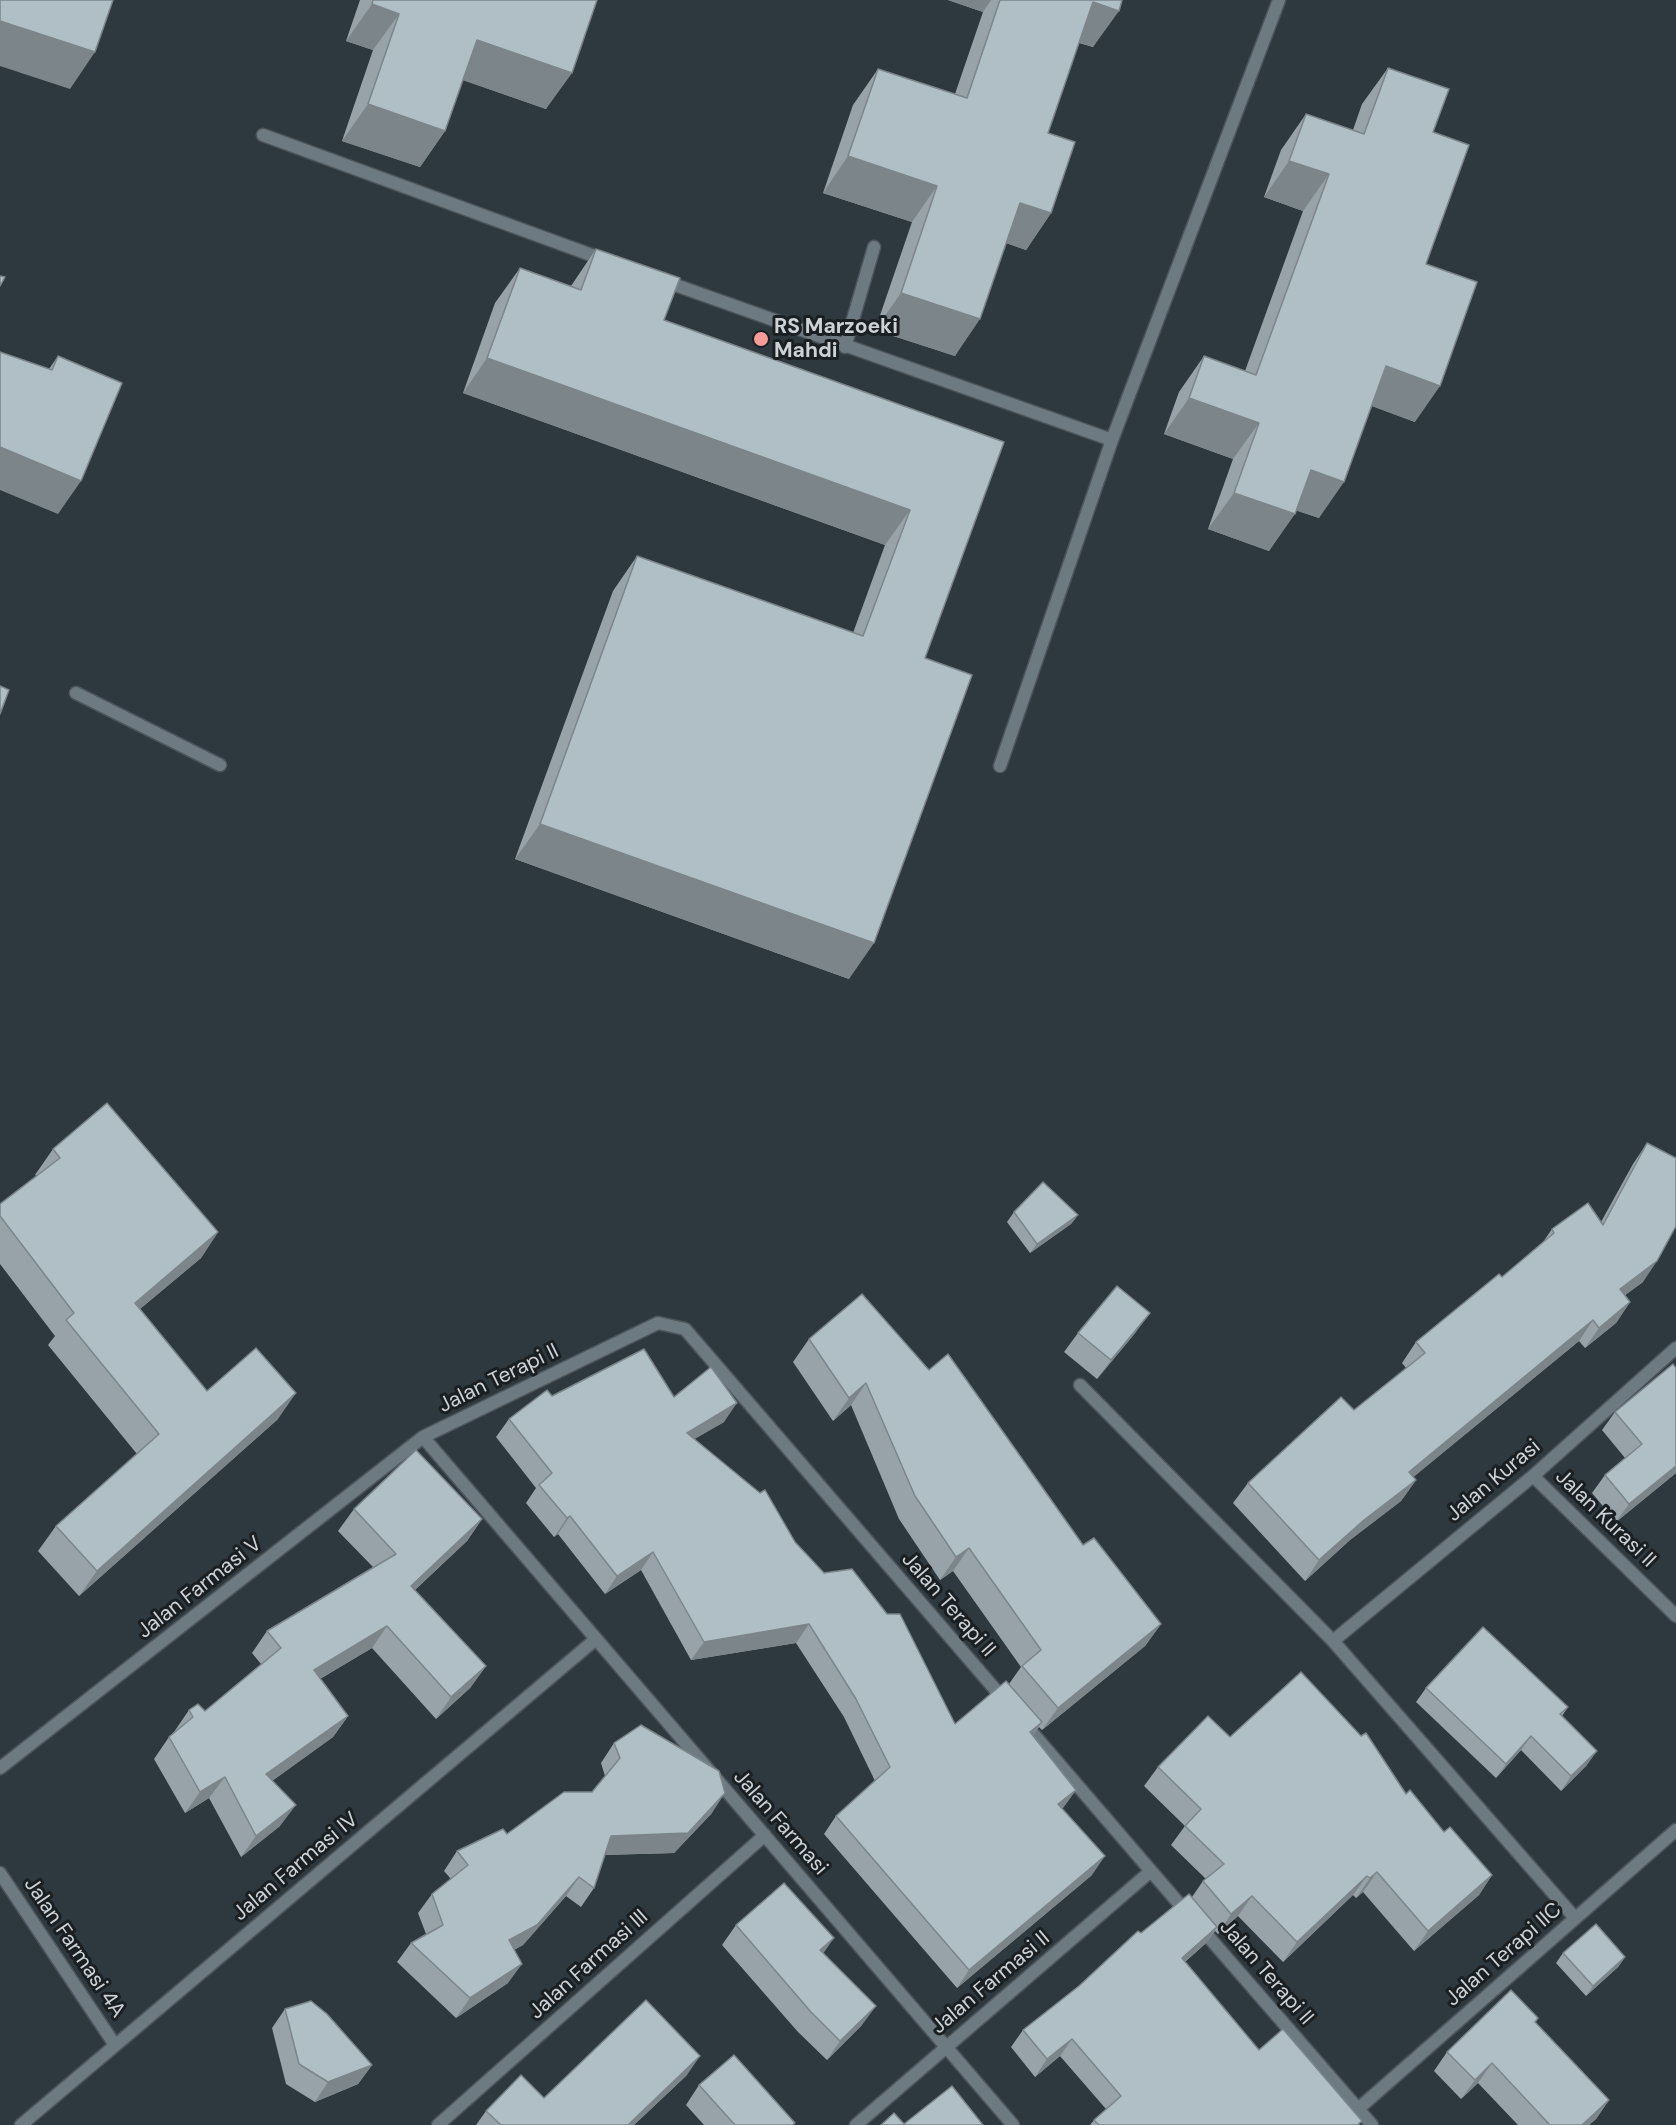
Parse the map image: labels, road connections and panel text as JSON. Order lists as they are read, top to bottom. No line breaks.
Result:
{"streets":{"street":["Jalan Terapi II","Jalan Kurasi","Jalan Kurasi II","Jalan Farmasi V","Jalan Farmasi","Jalan Farmasi IV","Jalan Farmasi 4A","Jalan Terapi IIC","Jalan Farmasi III","Jalan Farmasi II"]},"crossings":[["Jalan Terapi II","Jalan Farmasi V"],["Jalan Terapi II","Jalan Farmasi"],["Jalan Terapi II","Jalan Terapi IIC"],["Jalan Terapi II","Jalan Farmasi II"],["Jalan Kurasi","Jalan Kurasi II"],["Jalan Farmasi V","Jalan Farmasi"],["Jalan Farmasi","Jalan Farmasi IV"],["Jalan Farmasi","Jalan Farmasi III"],["Jalan Farmasi","Jalan Farmasi II"],["Jalan Farmasi IV","Jalan Farmasi 4A"]],"places":["RS Marzoeki Mahdi"]}
